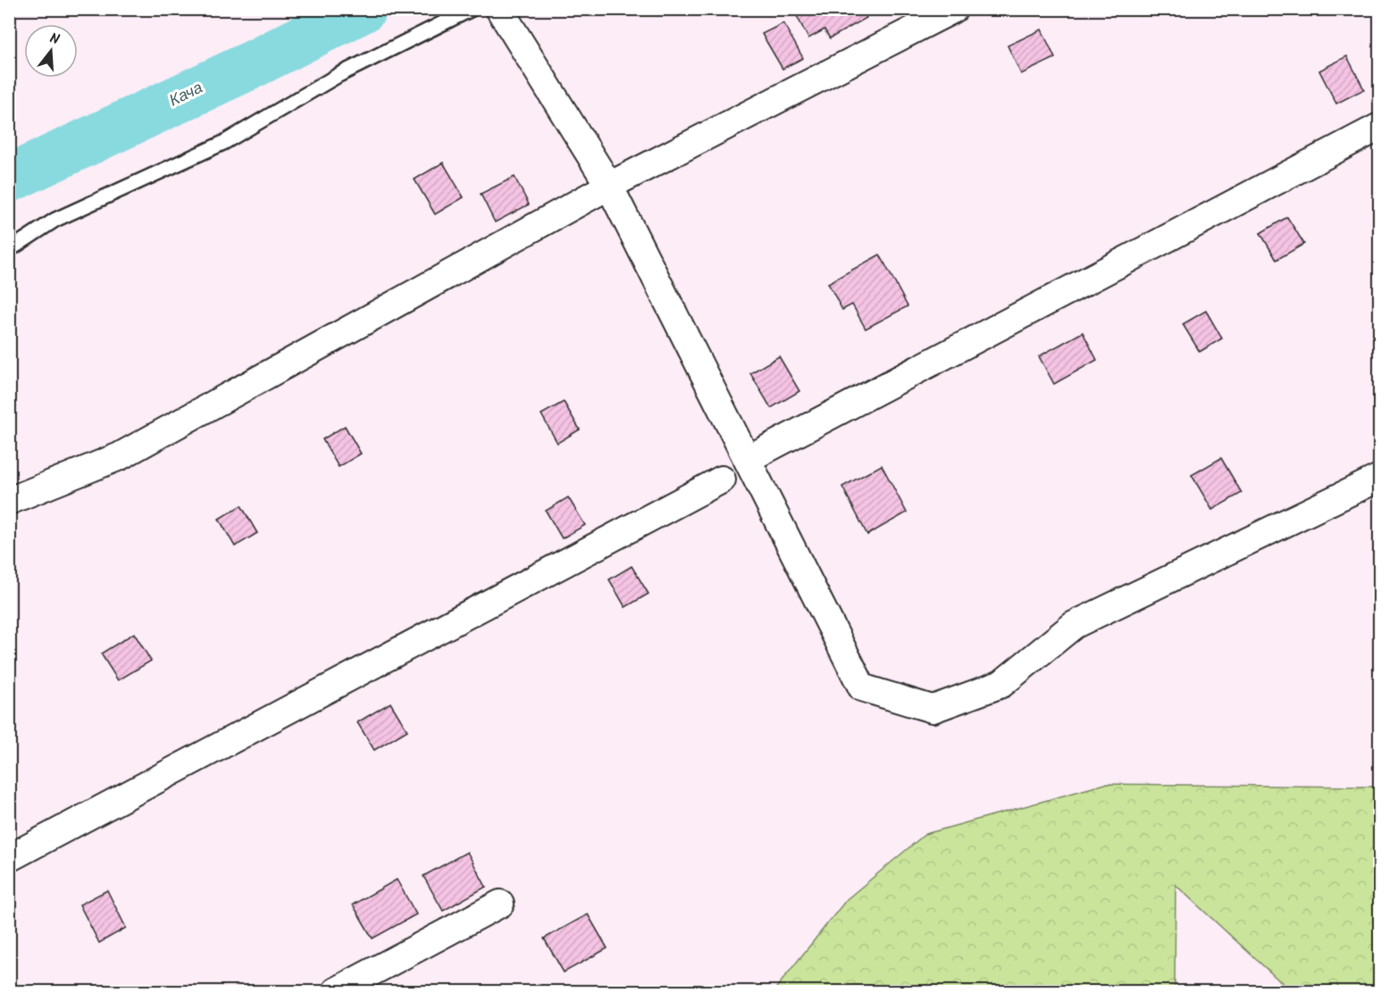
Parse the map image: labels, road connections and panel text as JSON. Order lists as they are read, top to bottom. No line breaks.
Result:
{"water":["Кача"],"north":"top"}
